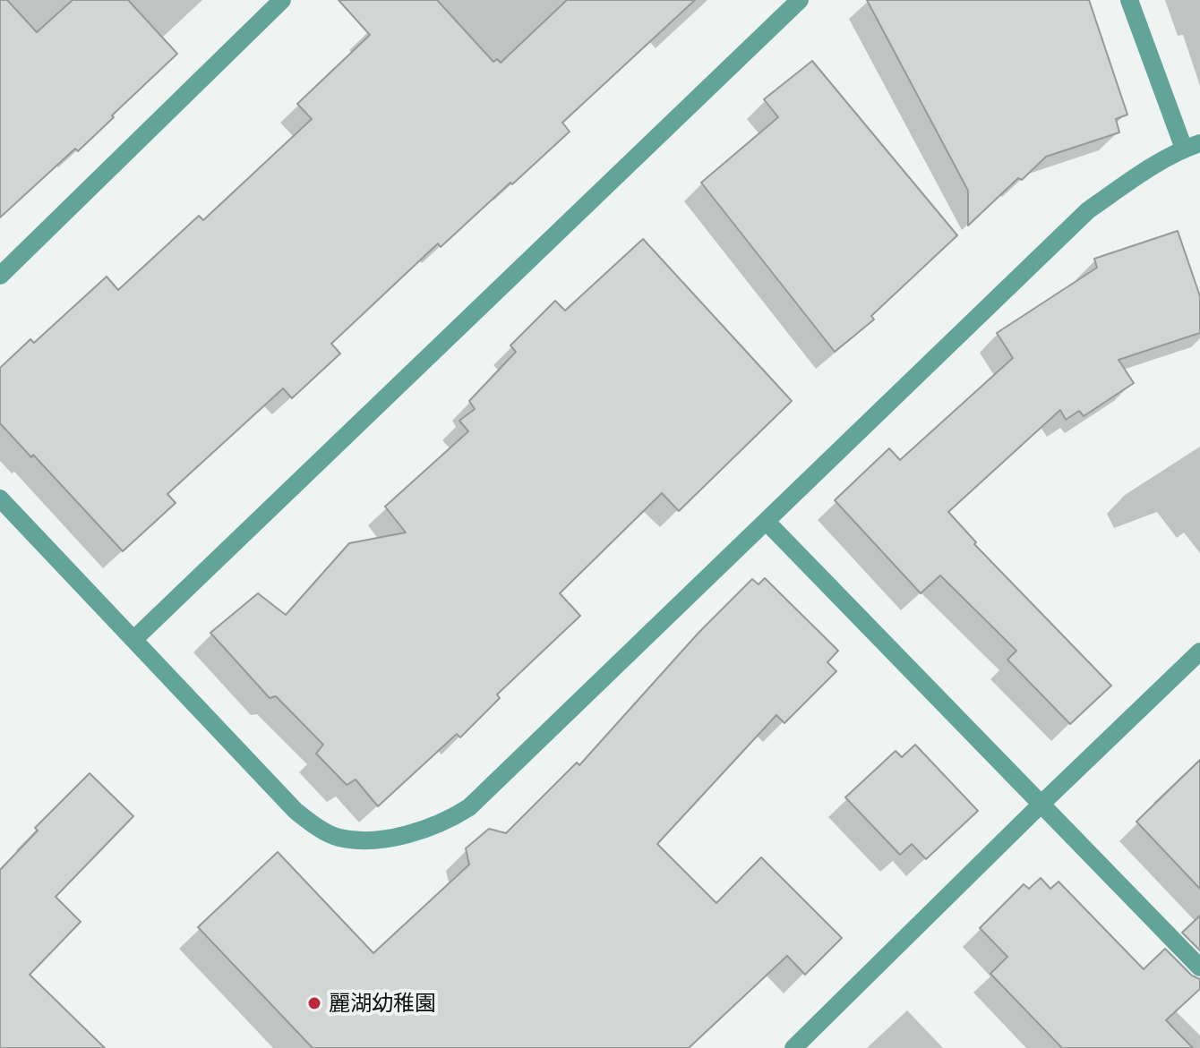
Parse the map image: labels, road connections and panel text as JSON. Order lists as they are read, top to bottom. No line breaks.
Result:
{"places":["麗湖幼稚園"]}
